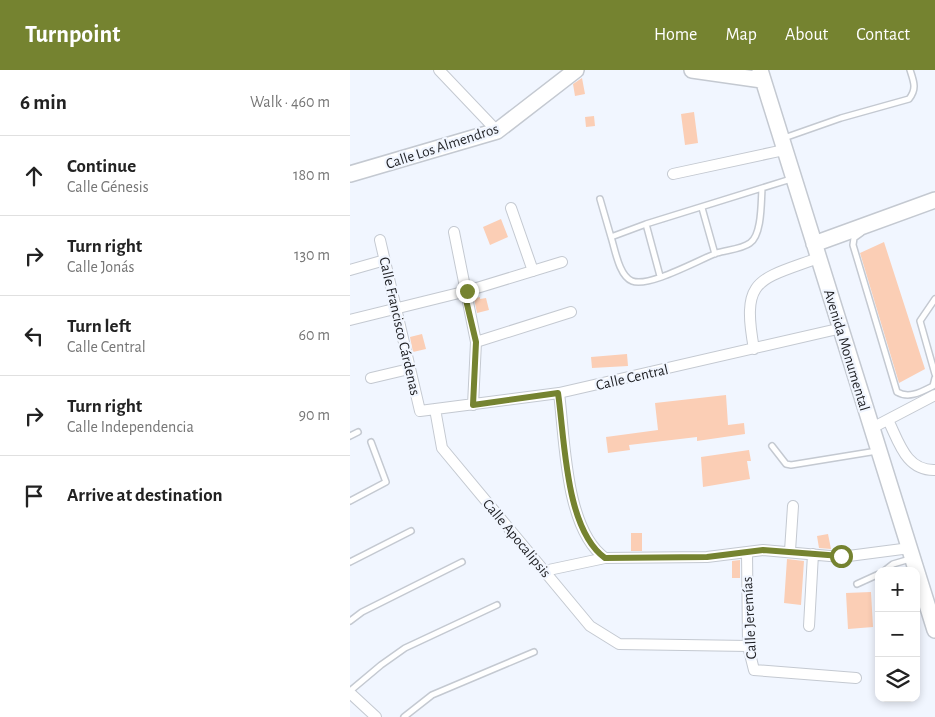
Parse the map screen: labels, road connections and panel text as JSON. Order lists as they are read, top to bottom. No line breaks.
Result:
{"streets":{"main road":["Calle Los Almendros","Avenida Monumental"],"street":["Calle Francisco Cárdenas","Calle Central","Calle Apocalipsis","Calle Jeremías"]},"crossings":[["Calle Francisco Cárdenas","Calle Central"],["Avenida Monumental","Calle Central"],["Calle Central","Calle Apocalipsis"],["Calle Apocalipsis","Calle Jeremías"]],"page":{"header":"Turnpoint","nav":["Home","Map","About","Contact"],"heading":["6 min","Walk · 460 m"],"list":[["Continue","Calle Génesis","180 m"],["Turn right","Calle Jonás","130 m"],["Turn left","Calle Central","60 m"],["Turn right","Calle Independencia","90 m"],"Arrive at destination"],"map_buttons":["+","−"]}}
